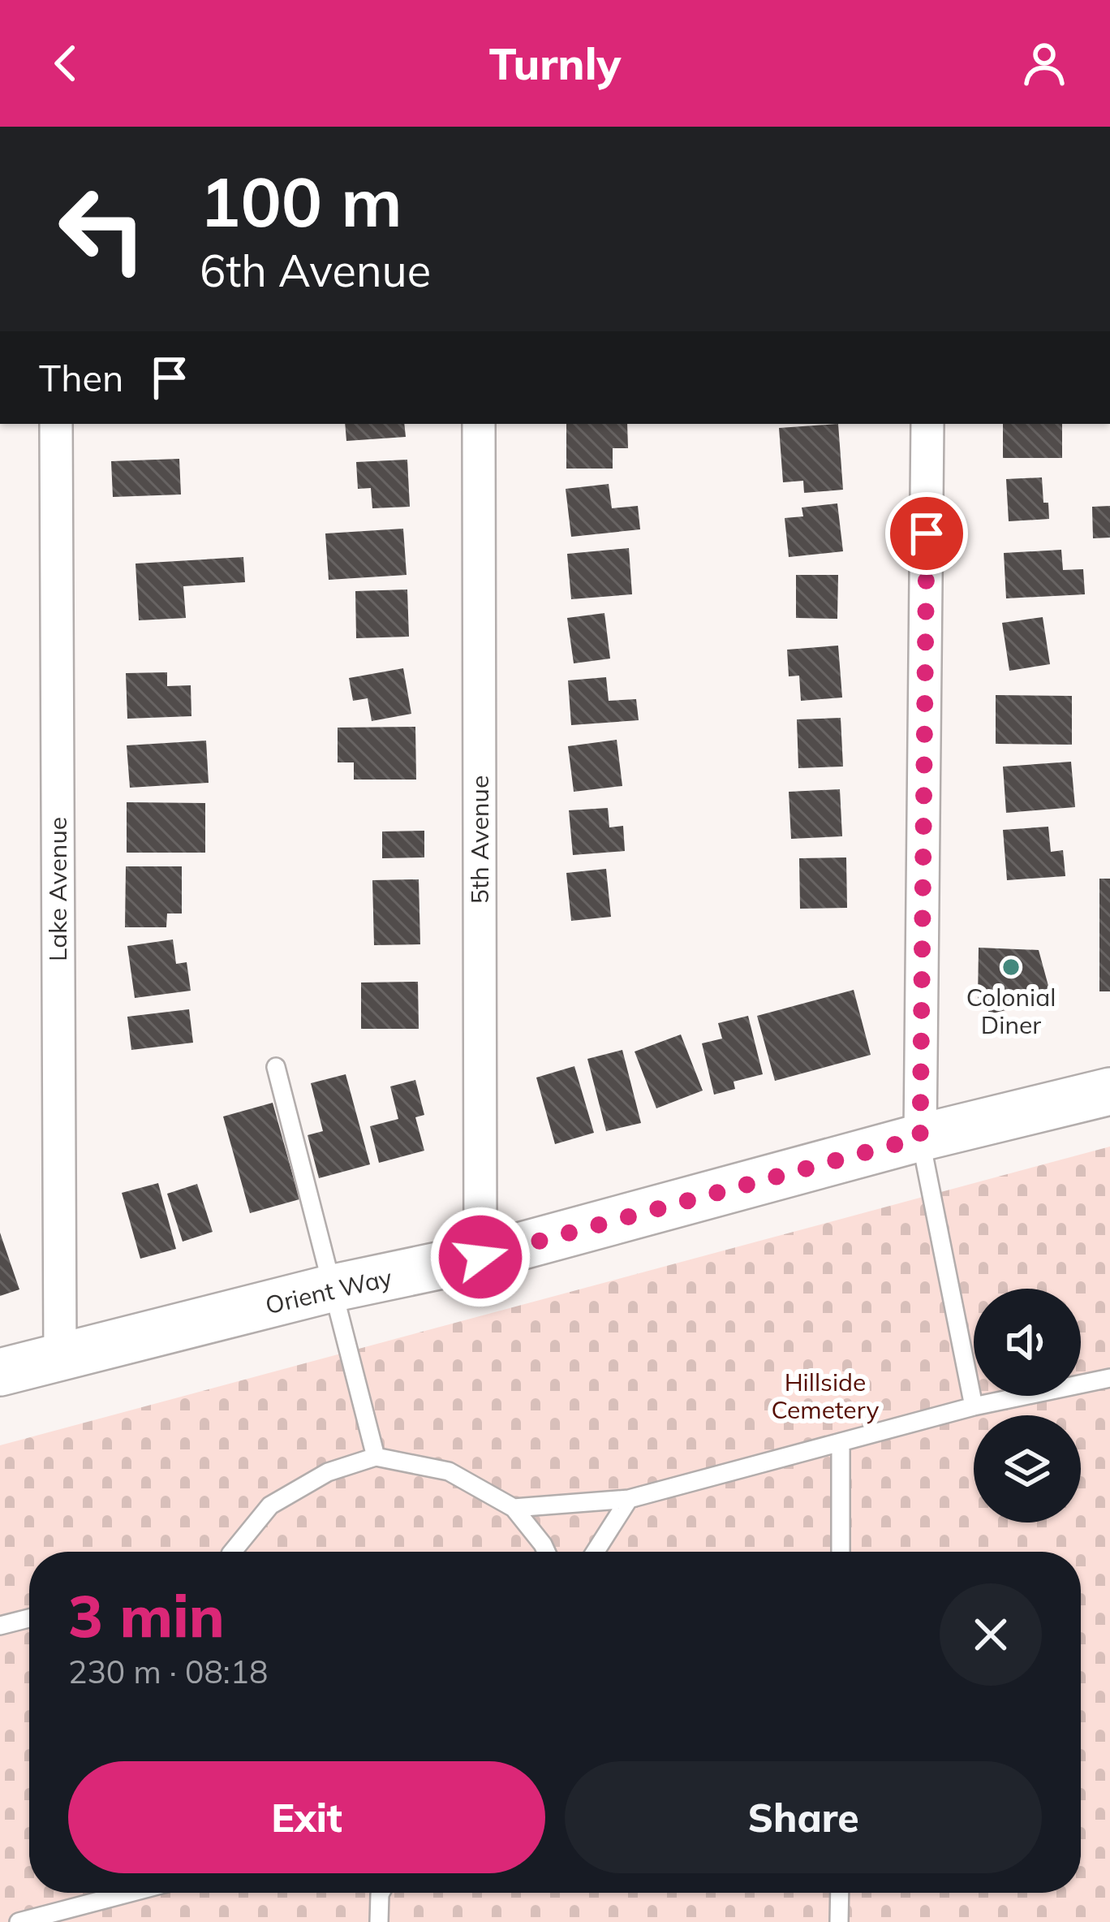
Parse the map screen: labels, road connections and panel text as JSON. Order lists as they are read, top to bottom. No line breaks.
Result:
{"streets":{"street":["5th Avenue","Lake Avenue","Orient Way"]},"crossings":[["5th Avenue","Orient Way"],["Lake Avenue","Orient Way"]],"parks":["Hillside Cemetery"],"places":["Colonial Diner"],"page":{"header":"Turnly","turn":["100 m","6th Avenue"],"then":"Then","heading":["3 min","230 m · 08:18"],"buttons":["Exit","Share"]}}
